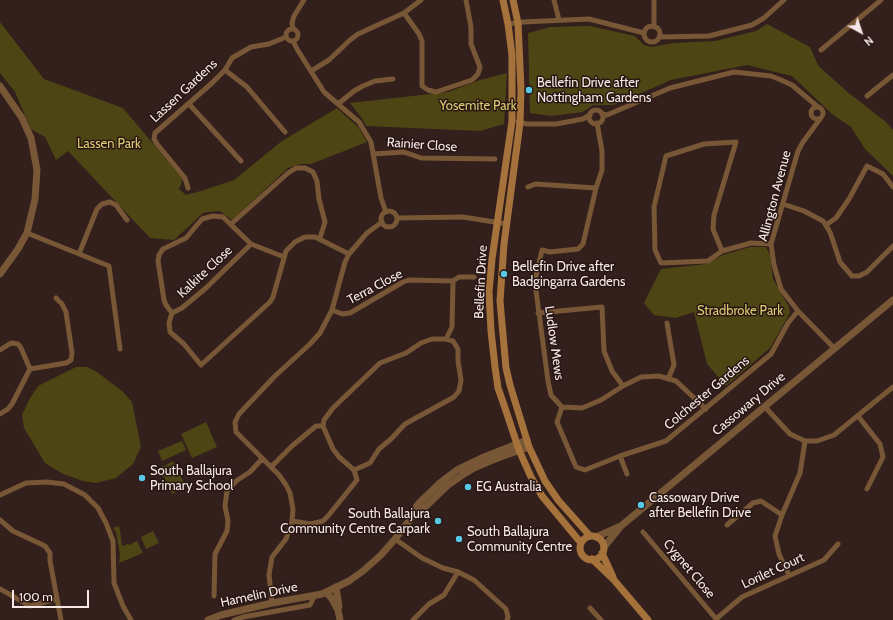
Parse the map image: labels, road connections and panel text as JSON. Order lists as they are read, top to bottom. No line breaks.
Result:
{"streets":{"main road":["Bellefin Drive"],"street":["Lassen Gardens","Rainier Close","Allington Avenue","Kalkite Close","Terra Close","Ludlow Mews","Colchester Gardens","Cassowary Drive","Cygnet Close","Lorilet Court","Hamelin Drive"]},"crossings":[["Allington Avenue","Colchester Gardens"],["Allington Avenue","Cassowary Drive"],["Bellefin Drive","Cassowary Drive"],["Bellefin Drive","Hamelin Drive"],["Ludlow Mews","Colchester Gardens"],["Cygnet Close","Lorilet Court"]],"parks":["Yosemite Park","Lassen Park","Stradbroke Park"],"places":["Bellefin Drive after Nottingham Gardens","Bellefin Drive after Badgingarra Gardens","South Ballajura Primary School","EG Australia","Cassowary Drive after Bellefin Drive","South Ballajura Community Centre Carpark","South Ballajura Community Centre"],"scale_bar":"100 m","north":"bottom right"}
